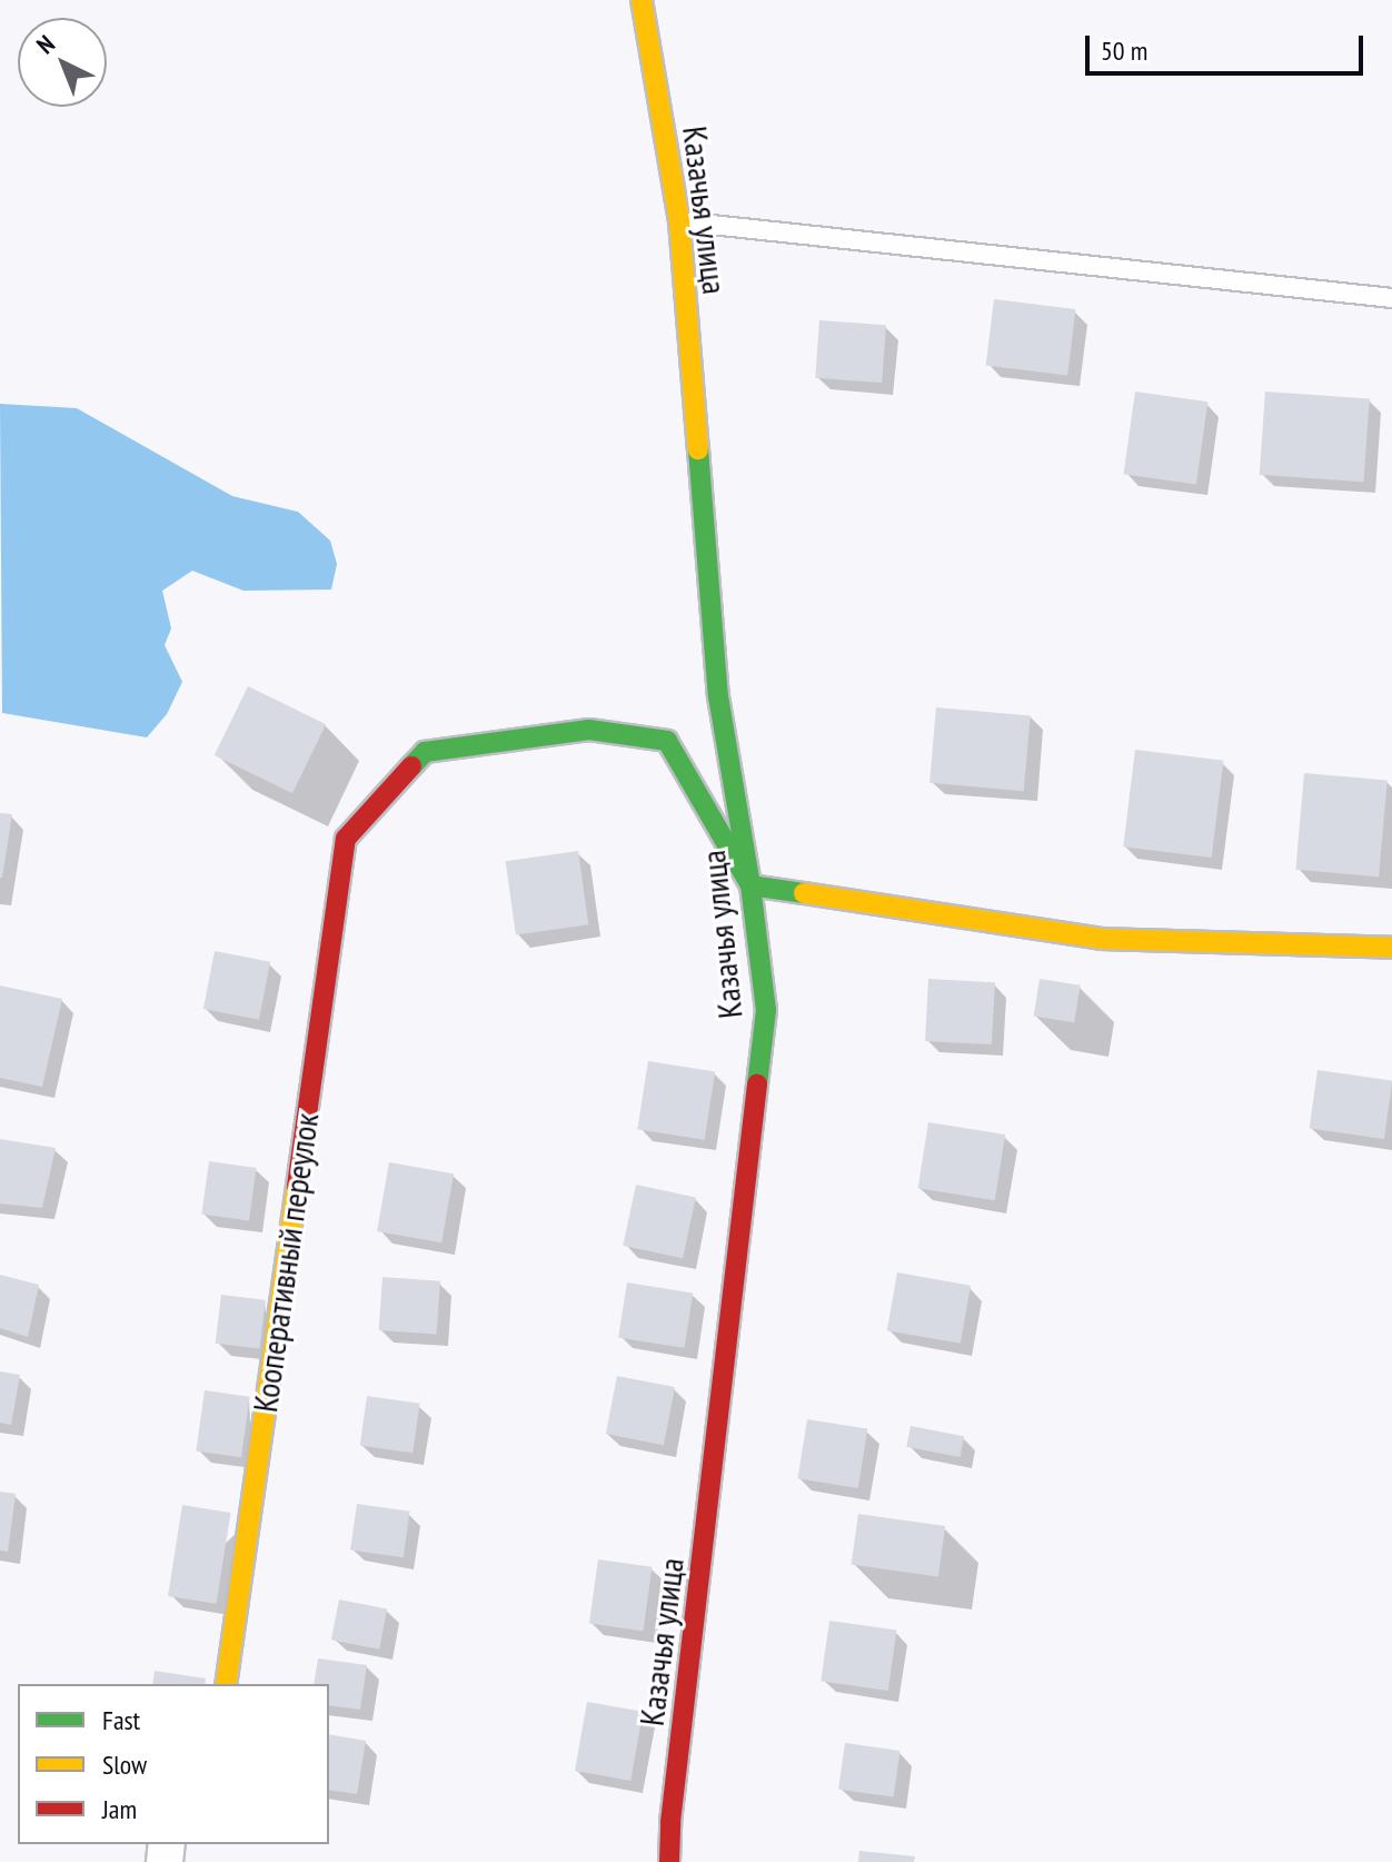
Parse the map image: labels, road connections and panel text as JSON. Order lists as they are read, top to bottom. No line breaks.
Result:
{"streets":{"street":["Казачья улица","Кооперативный переулок"]},"crossings":[["Казачья улица","Кооперативный переулок"]],"legend":["Fast","Slow","Jam"],"scale_bar":"50 m","north":"top left"}
